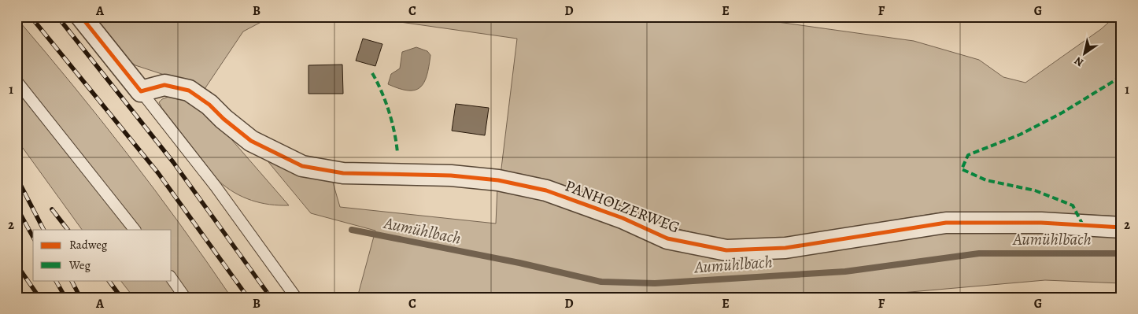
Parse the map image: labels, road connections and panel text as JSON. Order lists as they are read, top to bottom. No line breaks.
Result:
{"streets":{"street":["PANHOLZERWEG"]},"water":["Aumühlbach"],"legend":["Radweg","Weg"],"north":"bottom left","grid":{"columns":["A","B","C","D","E","F","G"],"rows":["1","2"]}}
